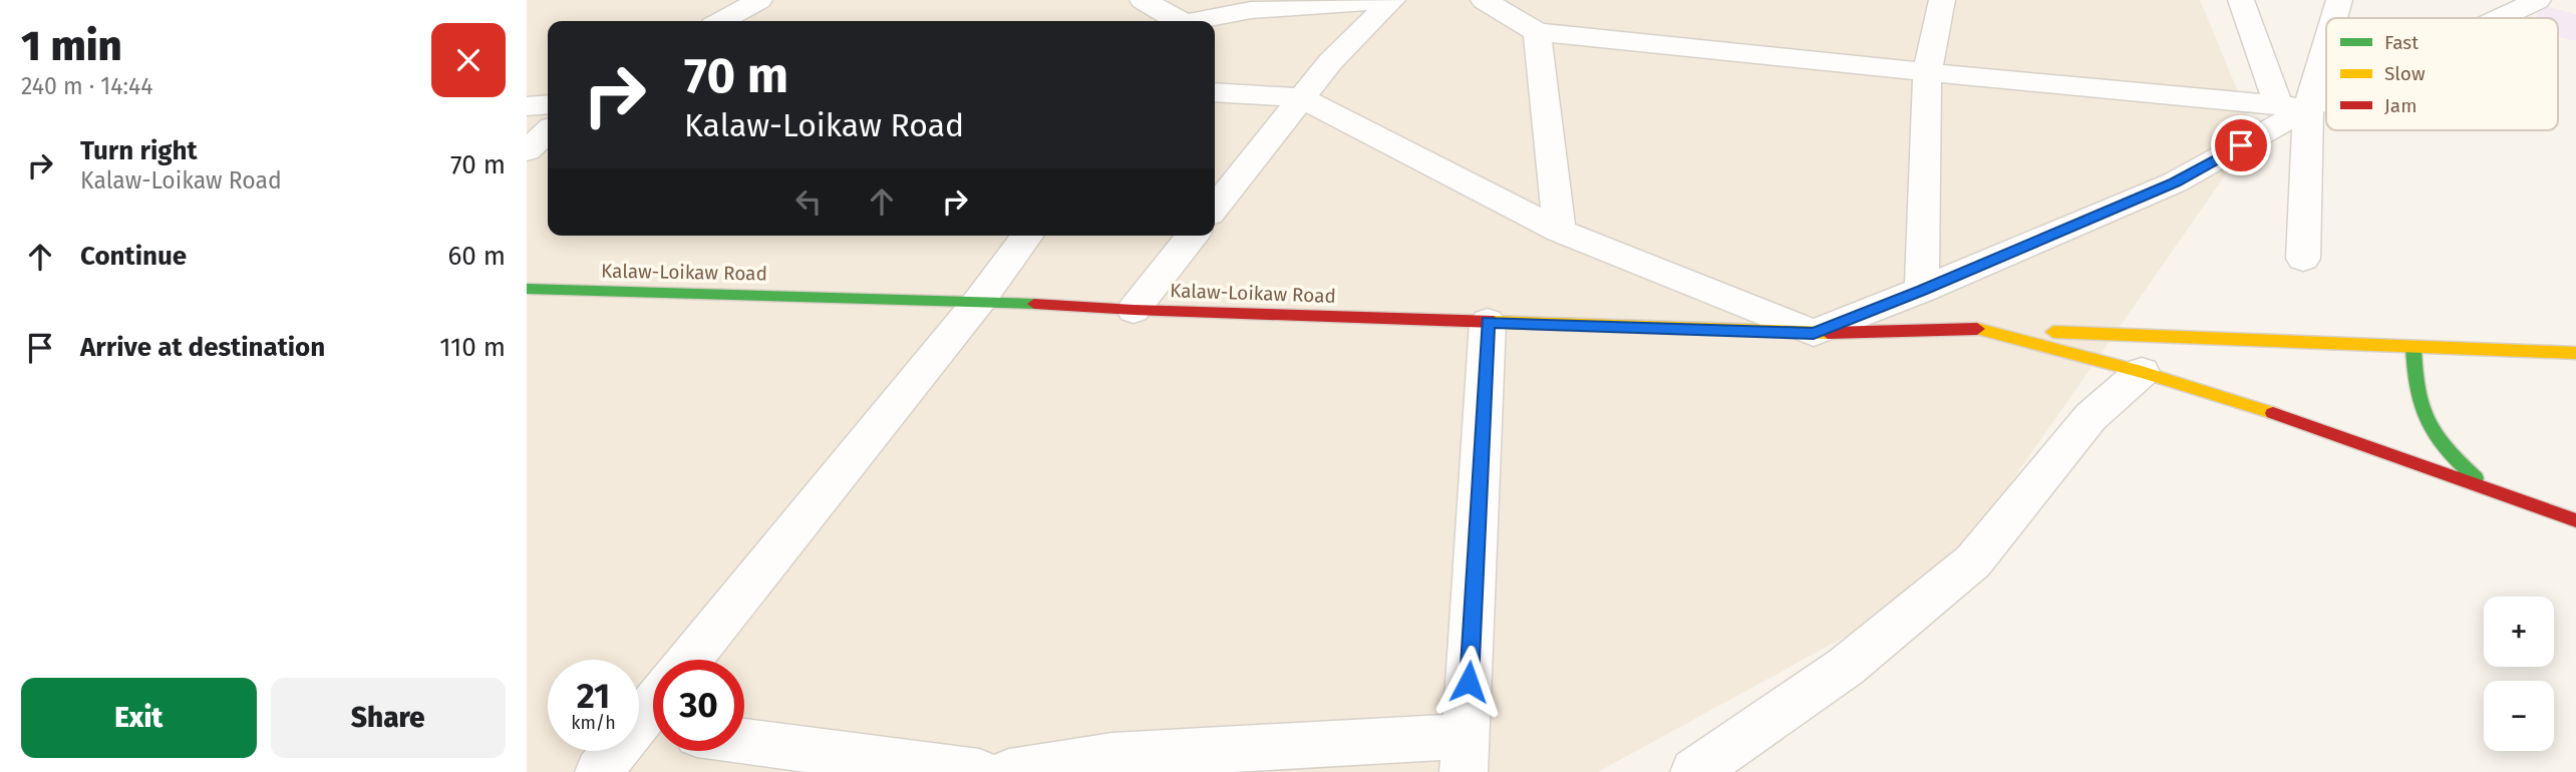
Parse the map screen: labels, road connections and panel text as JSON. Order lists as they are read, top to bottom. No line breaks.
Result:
{"streets":{"main road":["Kalaw-Loikaw Road"]},"legend":["Fast","Slow","Jam"],"page":{"heading":["1 min","240 m · 14:44"],"turn":["70 m","Kalaw-Loikaw Road"],"list":[{"name":"Turn right","note":"Kalaw-Loikaw Road","value":"70 m"},{"name":"Continue","value":"60 m"},{"name":"Arrive at destination","value":"110 m"}],"map_buttons":["+","−"],"speed":"21 km/h","limit":"30","buttons":["Exit","Share"]}}
